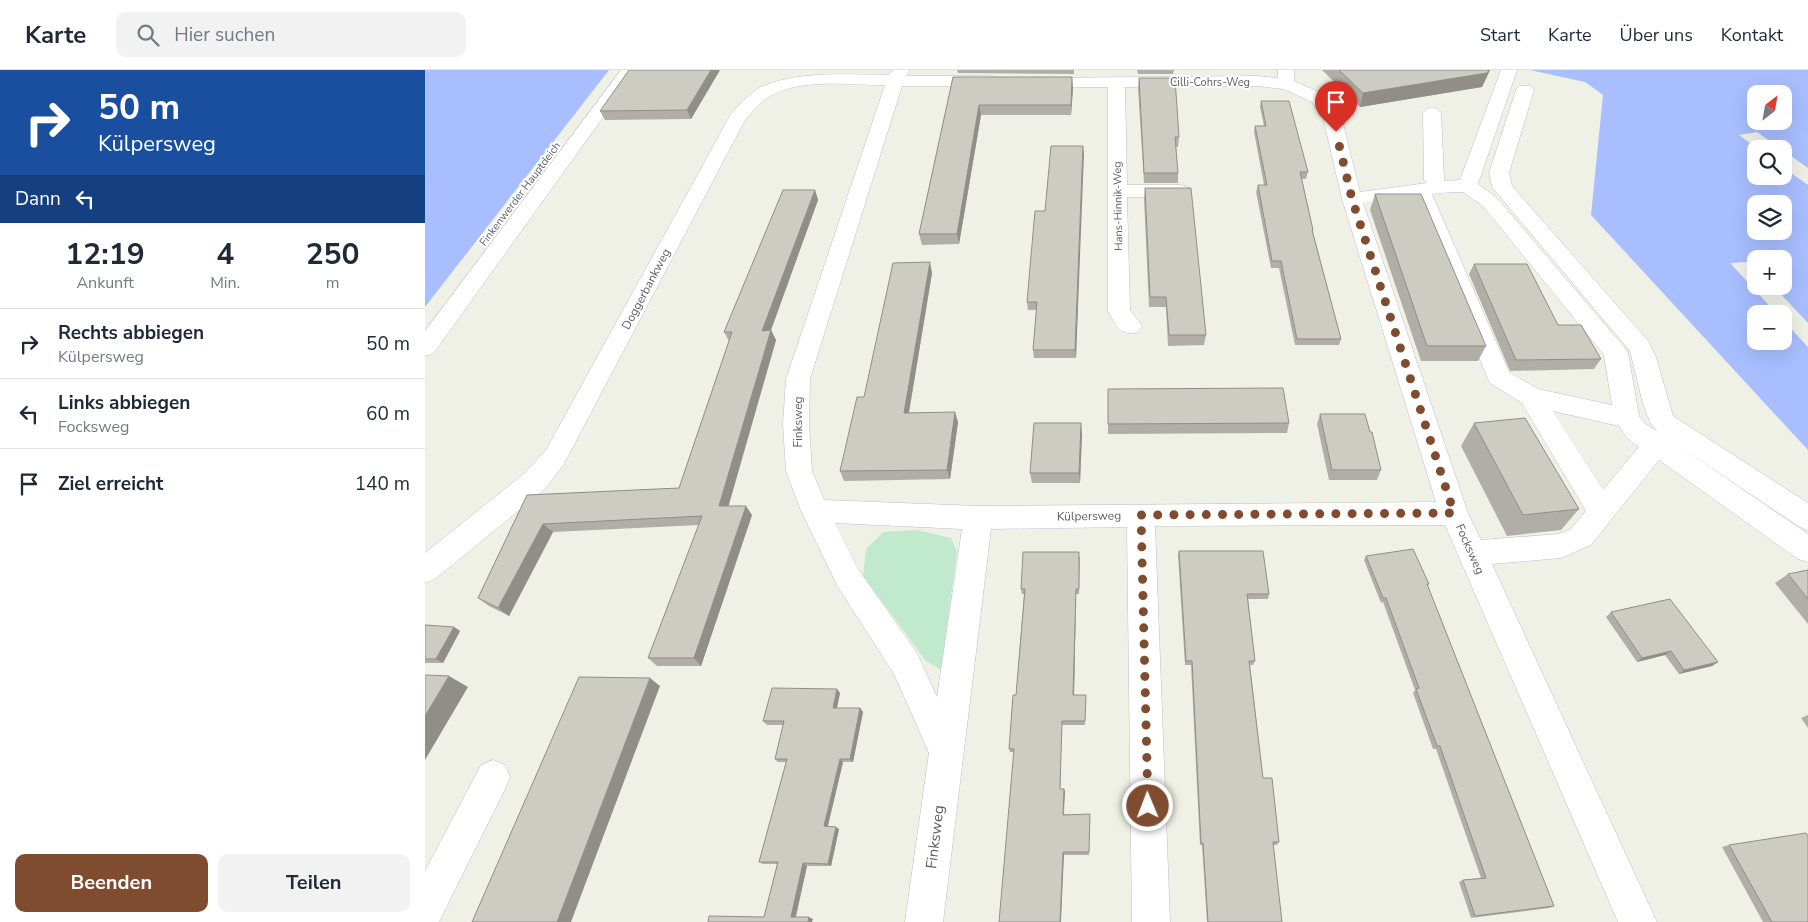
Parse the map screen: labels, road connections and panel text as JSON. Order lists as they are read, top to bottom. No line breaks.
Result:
{"streets":{"street":["Cilli-Cohrs-Weg","Finkenwerder Hauptdeich","Hans-Hinnik-Weg","Doggerbankweg","Finksweg","Külpersweg","Focksweg"]},"crossings":[["Cilli-Cohrs-Weg","Hans-Hinnik-Weg"],["Cilli-Cohrs-Weg","Doggerbankweg"],["Cilli-Cohrs-Weg","Finksweg"],["Cilli-Cohrs-Weg","Focksweg"],["Doggerbankweg","Finksweg"],["Finksweg","Külpersweg"],["Külpersweg","Focksweg"]],"north":"top right","page":{"header":"Karte","search":"Hier suchen","nav":["Start","Karte","Über uns","Kontakt"],"turn":["50 m","Külpersweg"],"map_buttons":["+","−"],"then":"Dann","eta":["12:19","Ankunft","4","Min.","250","m"],"list":[{"name":"Rechts abbiegen","note":"Külpersweg","value":"50 m"},{"name":"Links abbiegen","note":"Focksweg","value":"60 m"},{"name":"Ziel erreicht","value":"140 m"}],"buttons":["Beenden","Teilen"]}}
